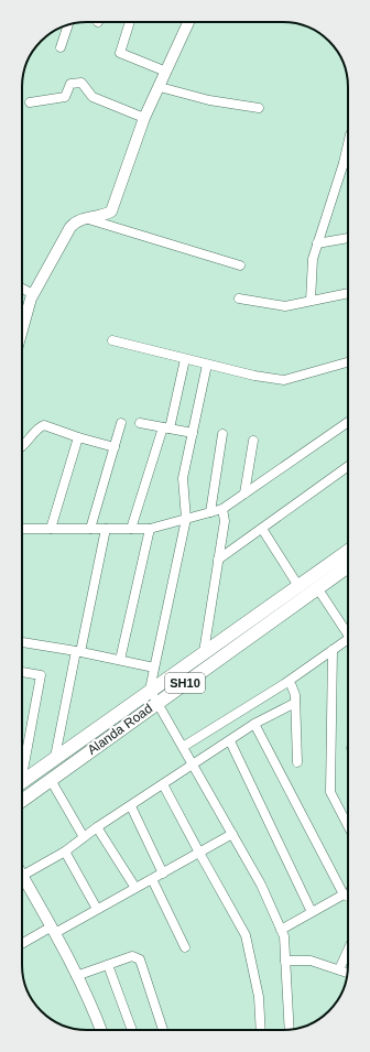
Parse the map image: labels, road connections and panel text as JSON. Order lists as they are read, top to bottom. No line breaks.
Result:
{"streets":{"main road":["SH10","Alanda Road"]}}
